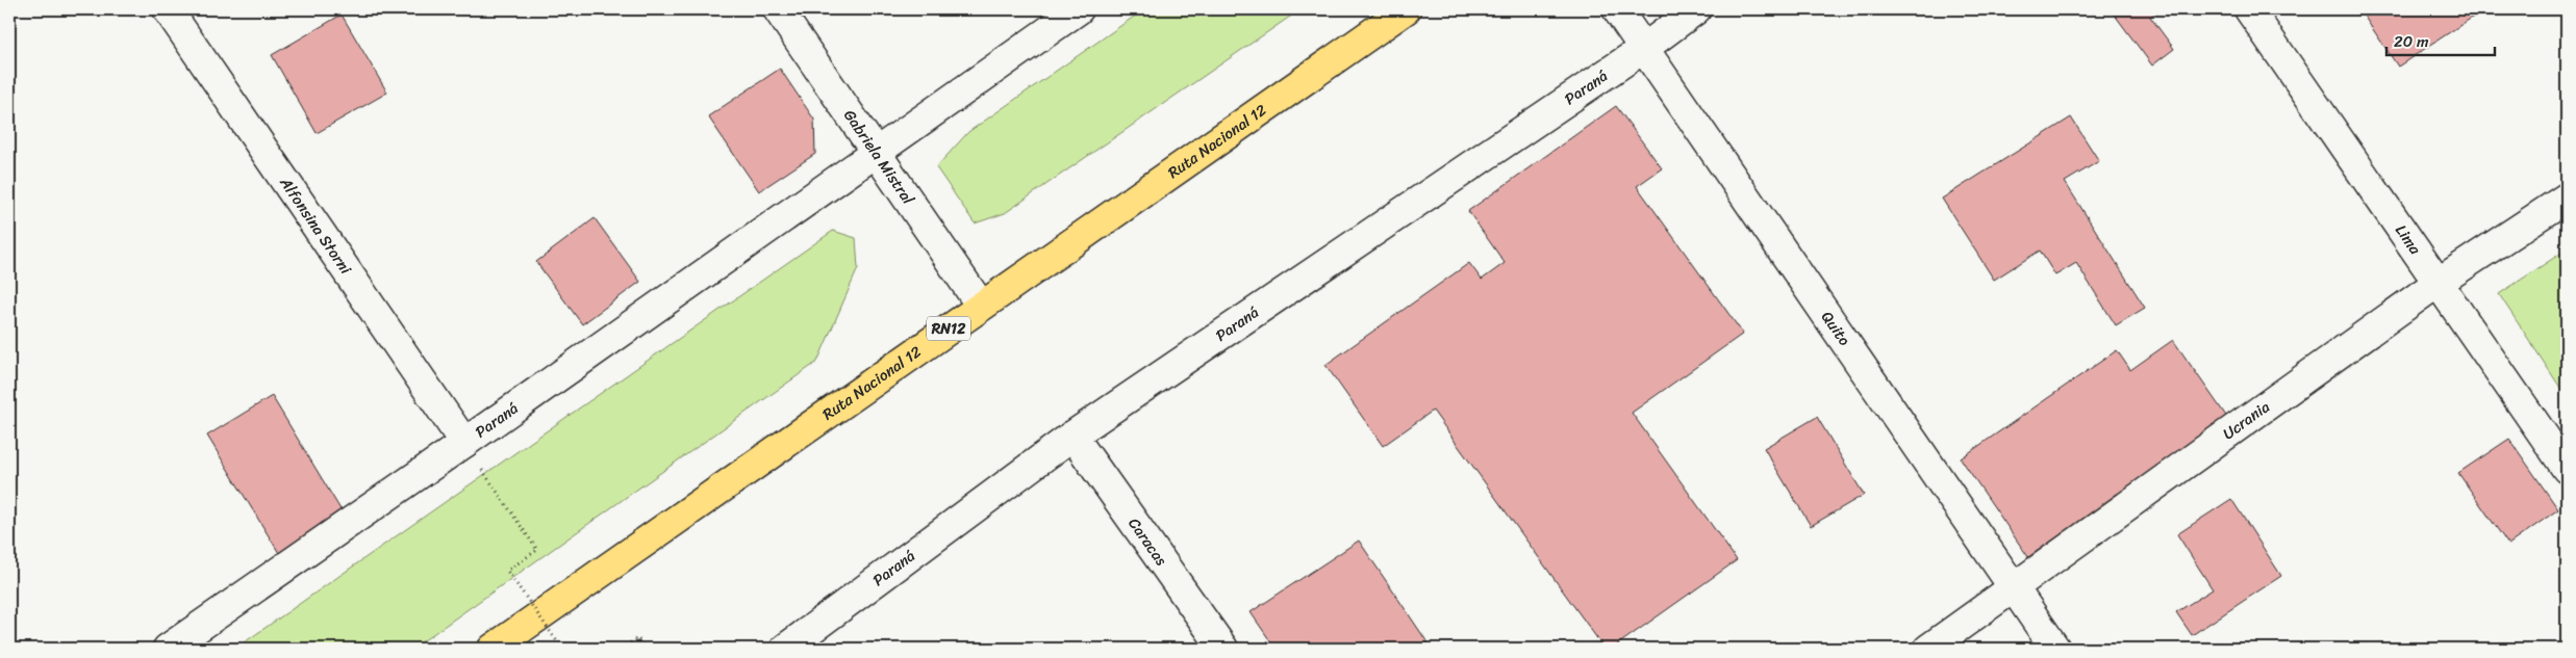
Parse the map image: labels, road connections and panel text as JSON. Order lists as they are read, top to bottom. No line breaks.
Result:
{"streets":{"highway":["Ruta Nacional 12","RN12"],"street":["Paraná","Gabriela Mistral","Alfonsina Storni","Lima","Quito","Ucrania","Caracas"]},"crossings":[["Paraná","Gabriela Mistral"],["Paraná","Alfonsina Storni"],["Paraná","Quito"],["Paraná","Caracas"],["Ruta Nacional 12","Gabriela Mistral"],["Lima","Ucrania"],["Quito","Ucrania"]],"scale_bar":"20 m"}
